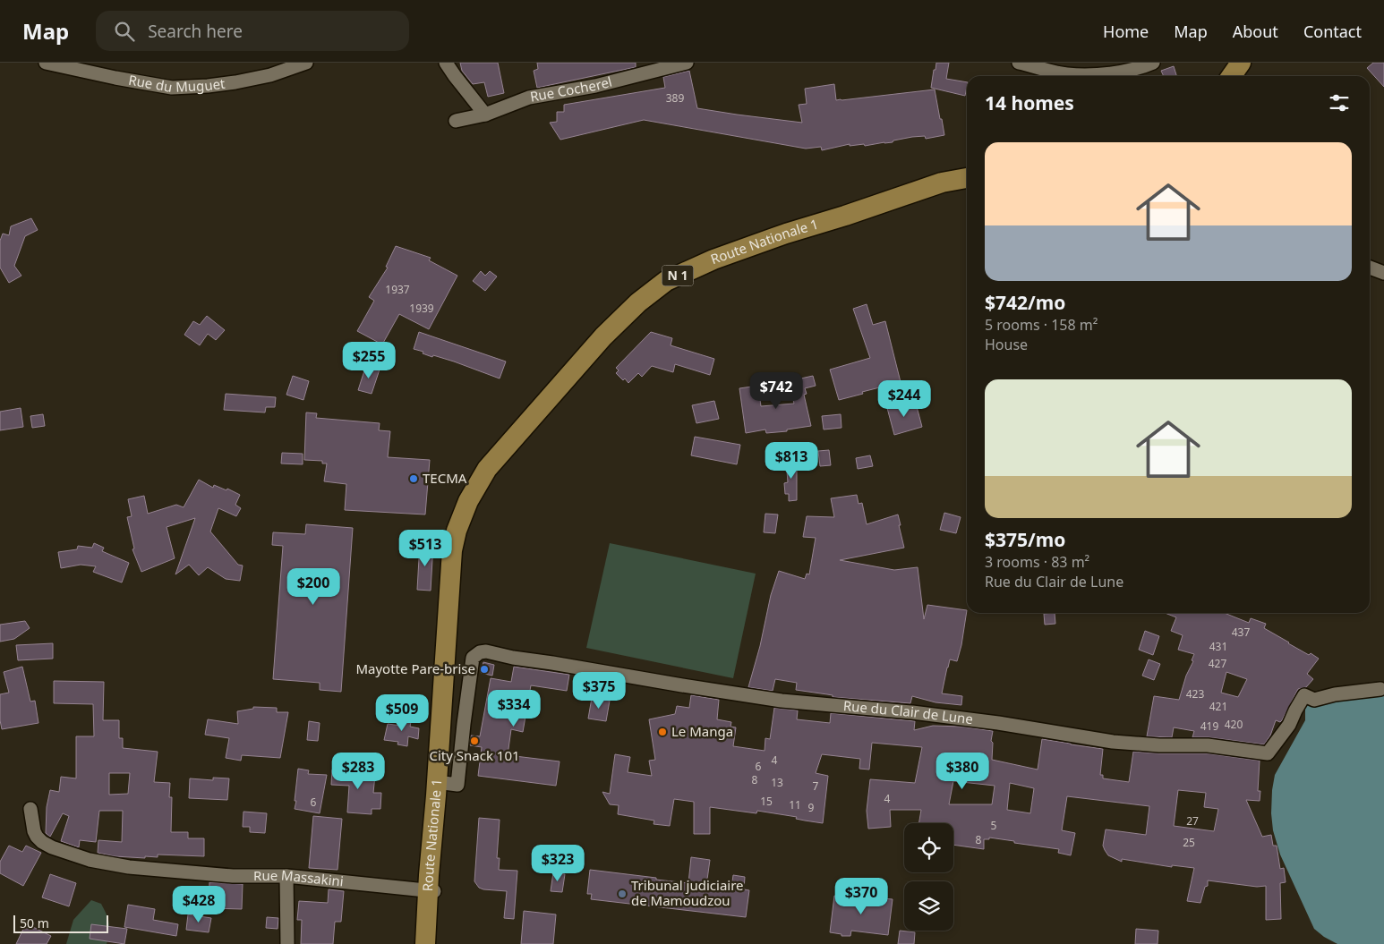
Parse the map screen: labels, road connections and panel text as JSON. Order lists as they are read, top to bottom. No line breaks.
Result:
{"streets":{"main road":["Route Nationale 1","N 1"],"street":["Rue du Muguet","Rue Cocherel","Rue du Clair de Lune","Rue Massakini"]},"crossings":[["Route Nationale 1","Rue du Clair de Lune"],["Route Nationale 1","Rue Massakini"]],"places":["TECMA","Mayotte Pare-brise","Le Manga","City Snack 101","Tribunal judiciaire de Mamoudzou"],"house_numbers":["389","1937","1939","437","431","427","423","421","420","419","4","6","8","13","7","4","15","6","11","9","27","5","8","25"],"scale_bar":"50 m","page":{"header":"Map","search":"Search here","nav":["Home","Map","About","Contact"],"heading":"14 homes","list":[{"name":"$742/mo","note":"5 rooms · 158 m² · House"},{"name":"$375/mo","note":"3 rooms · 83 m² · Rue du Clair de Lune"}],"price":["$255","$742","$244","$813","$513","$200","$375","$334","$509","$283","$380","$323","$370","$428"],"scale":"50 m"}}
